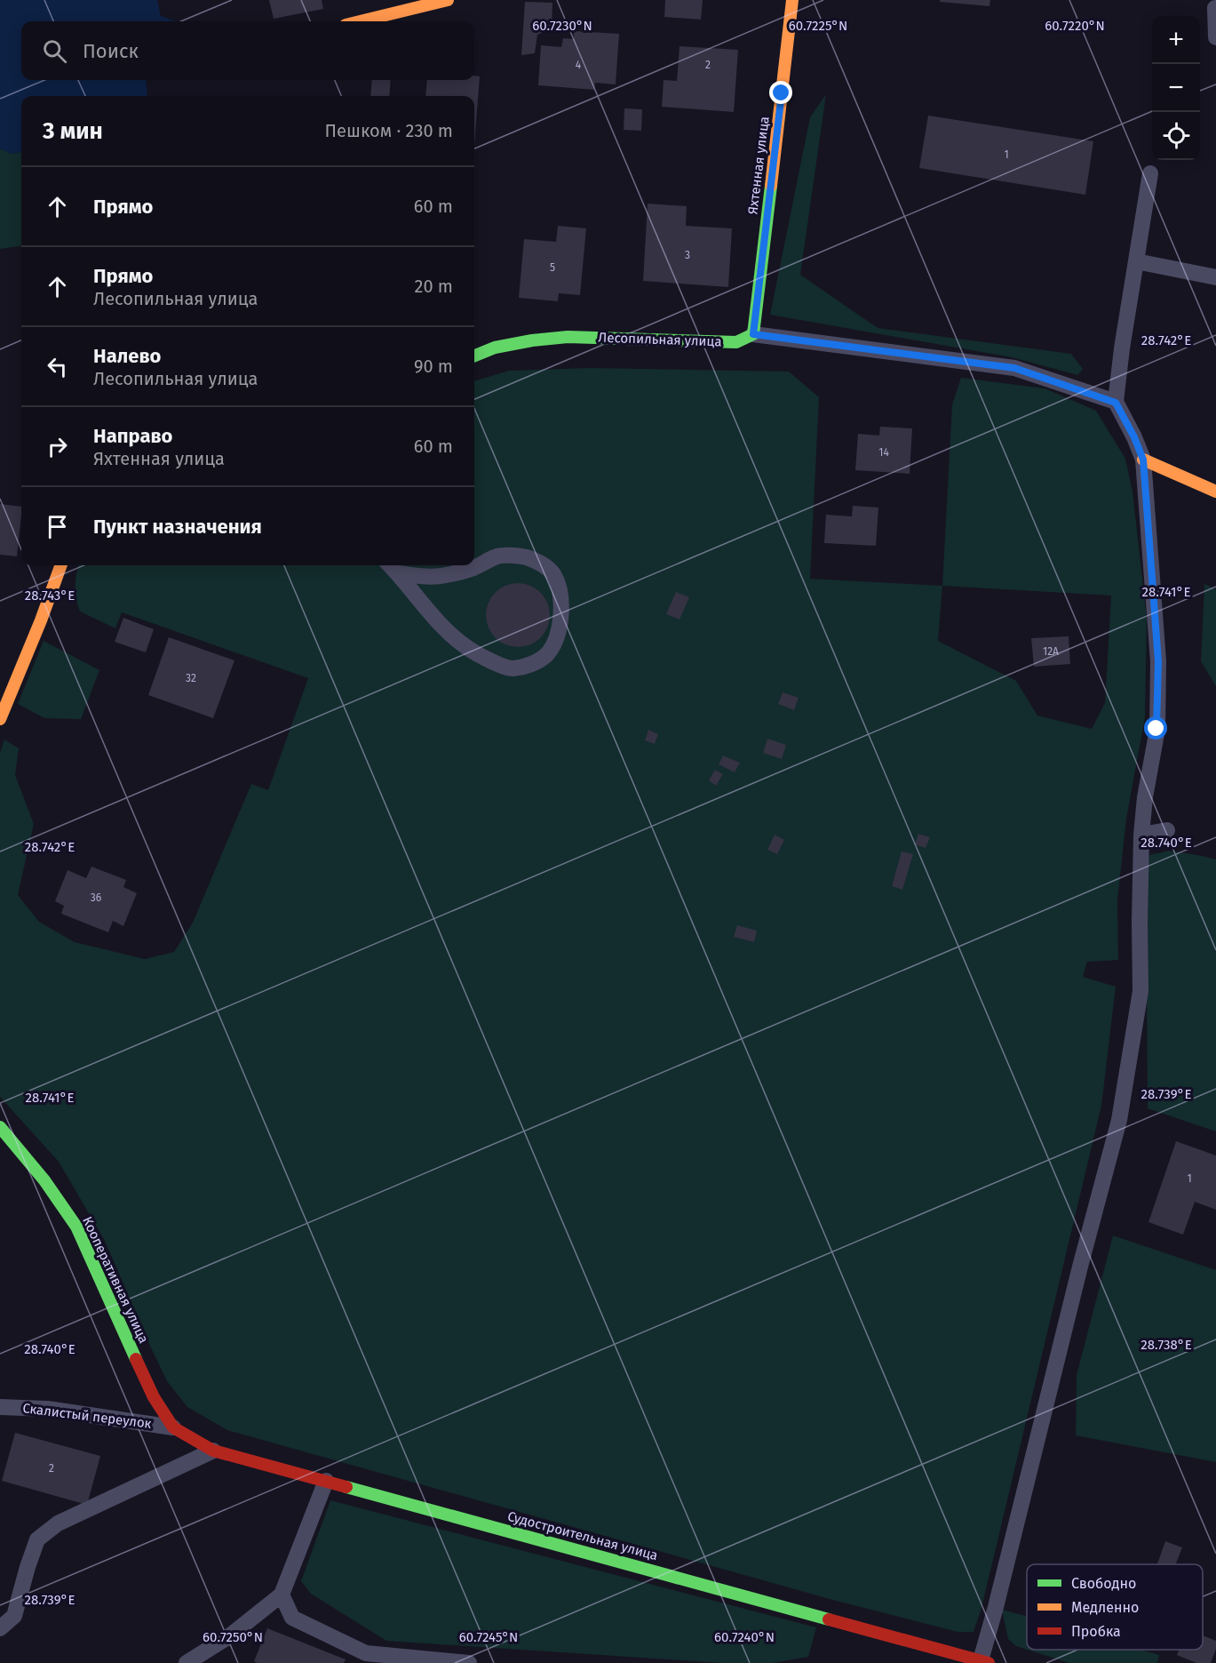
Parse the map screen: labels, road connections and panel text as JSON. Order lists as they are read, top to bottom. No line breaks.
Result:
{"streets":{"street":["Яхтенная улица","Лесопильная улица","Кооперативная улица","Судостроительная улица"],"lane":["Скалистый переулок"]},"crossings":[["Яхтенная улица","Лесопильная улица"],["Кооперативная улица","Скалистый переулок"],["Кооперативная улица","Судостроительная улица"],["Скалистый переулок","Судостроительная улица"]],"house_numbers":["4","2","1","3","5","14","12А","32","36","1","2"],"legend":["Свободно","Медленно","Пробка"],"page":{"map_buttons":["+","−"],"search":"Поиск","heading":["3 мин","Пешком · 230 m"],"list":[["Прямо","60 m"],["Прямо","Лесопильная улица","20 m"],["Налево","Лесопильная улица","90 m"],["Направо","Яхтенная улица","60 m"],"Пункт назначения"]},"coordinates":["60.7230°N","60.7225°N","60.7220°N","28.742°E","28.741°E","28.743°E","28.740°E","28.739°E","28.738°E","60.7250°N","60.7245°N","60.7240°N"]}
